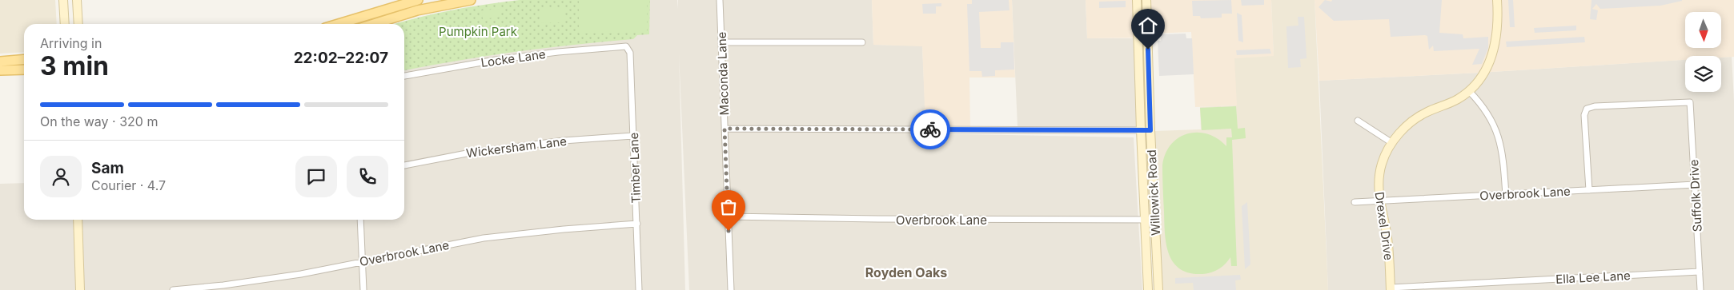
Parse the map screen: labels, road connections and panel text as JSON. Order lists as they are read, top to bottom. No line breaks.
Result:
{"streets":{"main road":["Willowick Road","Drexel Drive"],"street":["Locke Lane","Maconda Lane","Wickersham Lane","Timber Lane","Overbrook Lane","Suffolk Drive","Ella Lee Lane"]},"crossings":[["Locke Lane","Timber Lane"],["Maconda Lane","Overbrook Lane"],["Wickersham Lane","Timber Lane"],["Timber Lane","Overbrook Lane"],["Willowick Road","Overbrook Lane"],["Overbrook Lane","Suffolk Drive"],["Overbrook Lane","Drexel Drive"],["Suffolk Drive","Ella Lee Lane"],["Drexel Drive","Ella Lee Lane"]],"districts":["Royden Oaks"],"parks":["Pumpkin Park"],"north":"bottom","page":{"heading":["3 min","Arriving in","22:02–22:07"],"panel":["Sam","Courier · 4.7"],"bar":"On the way · 320 m"}}
